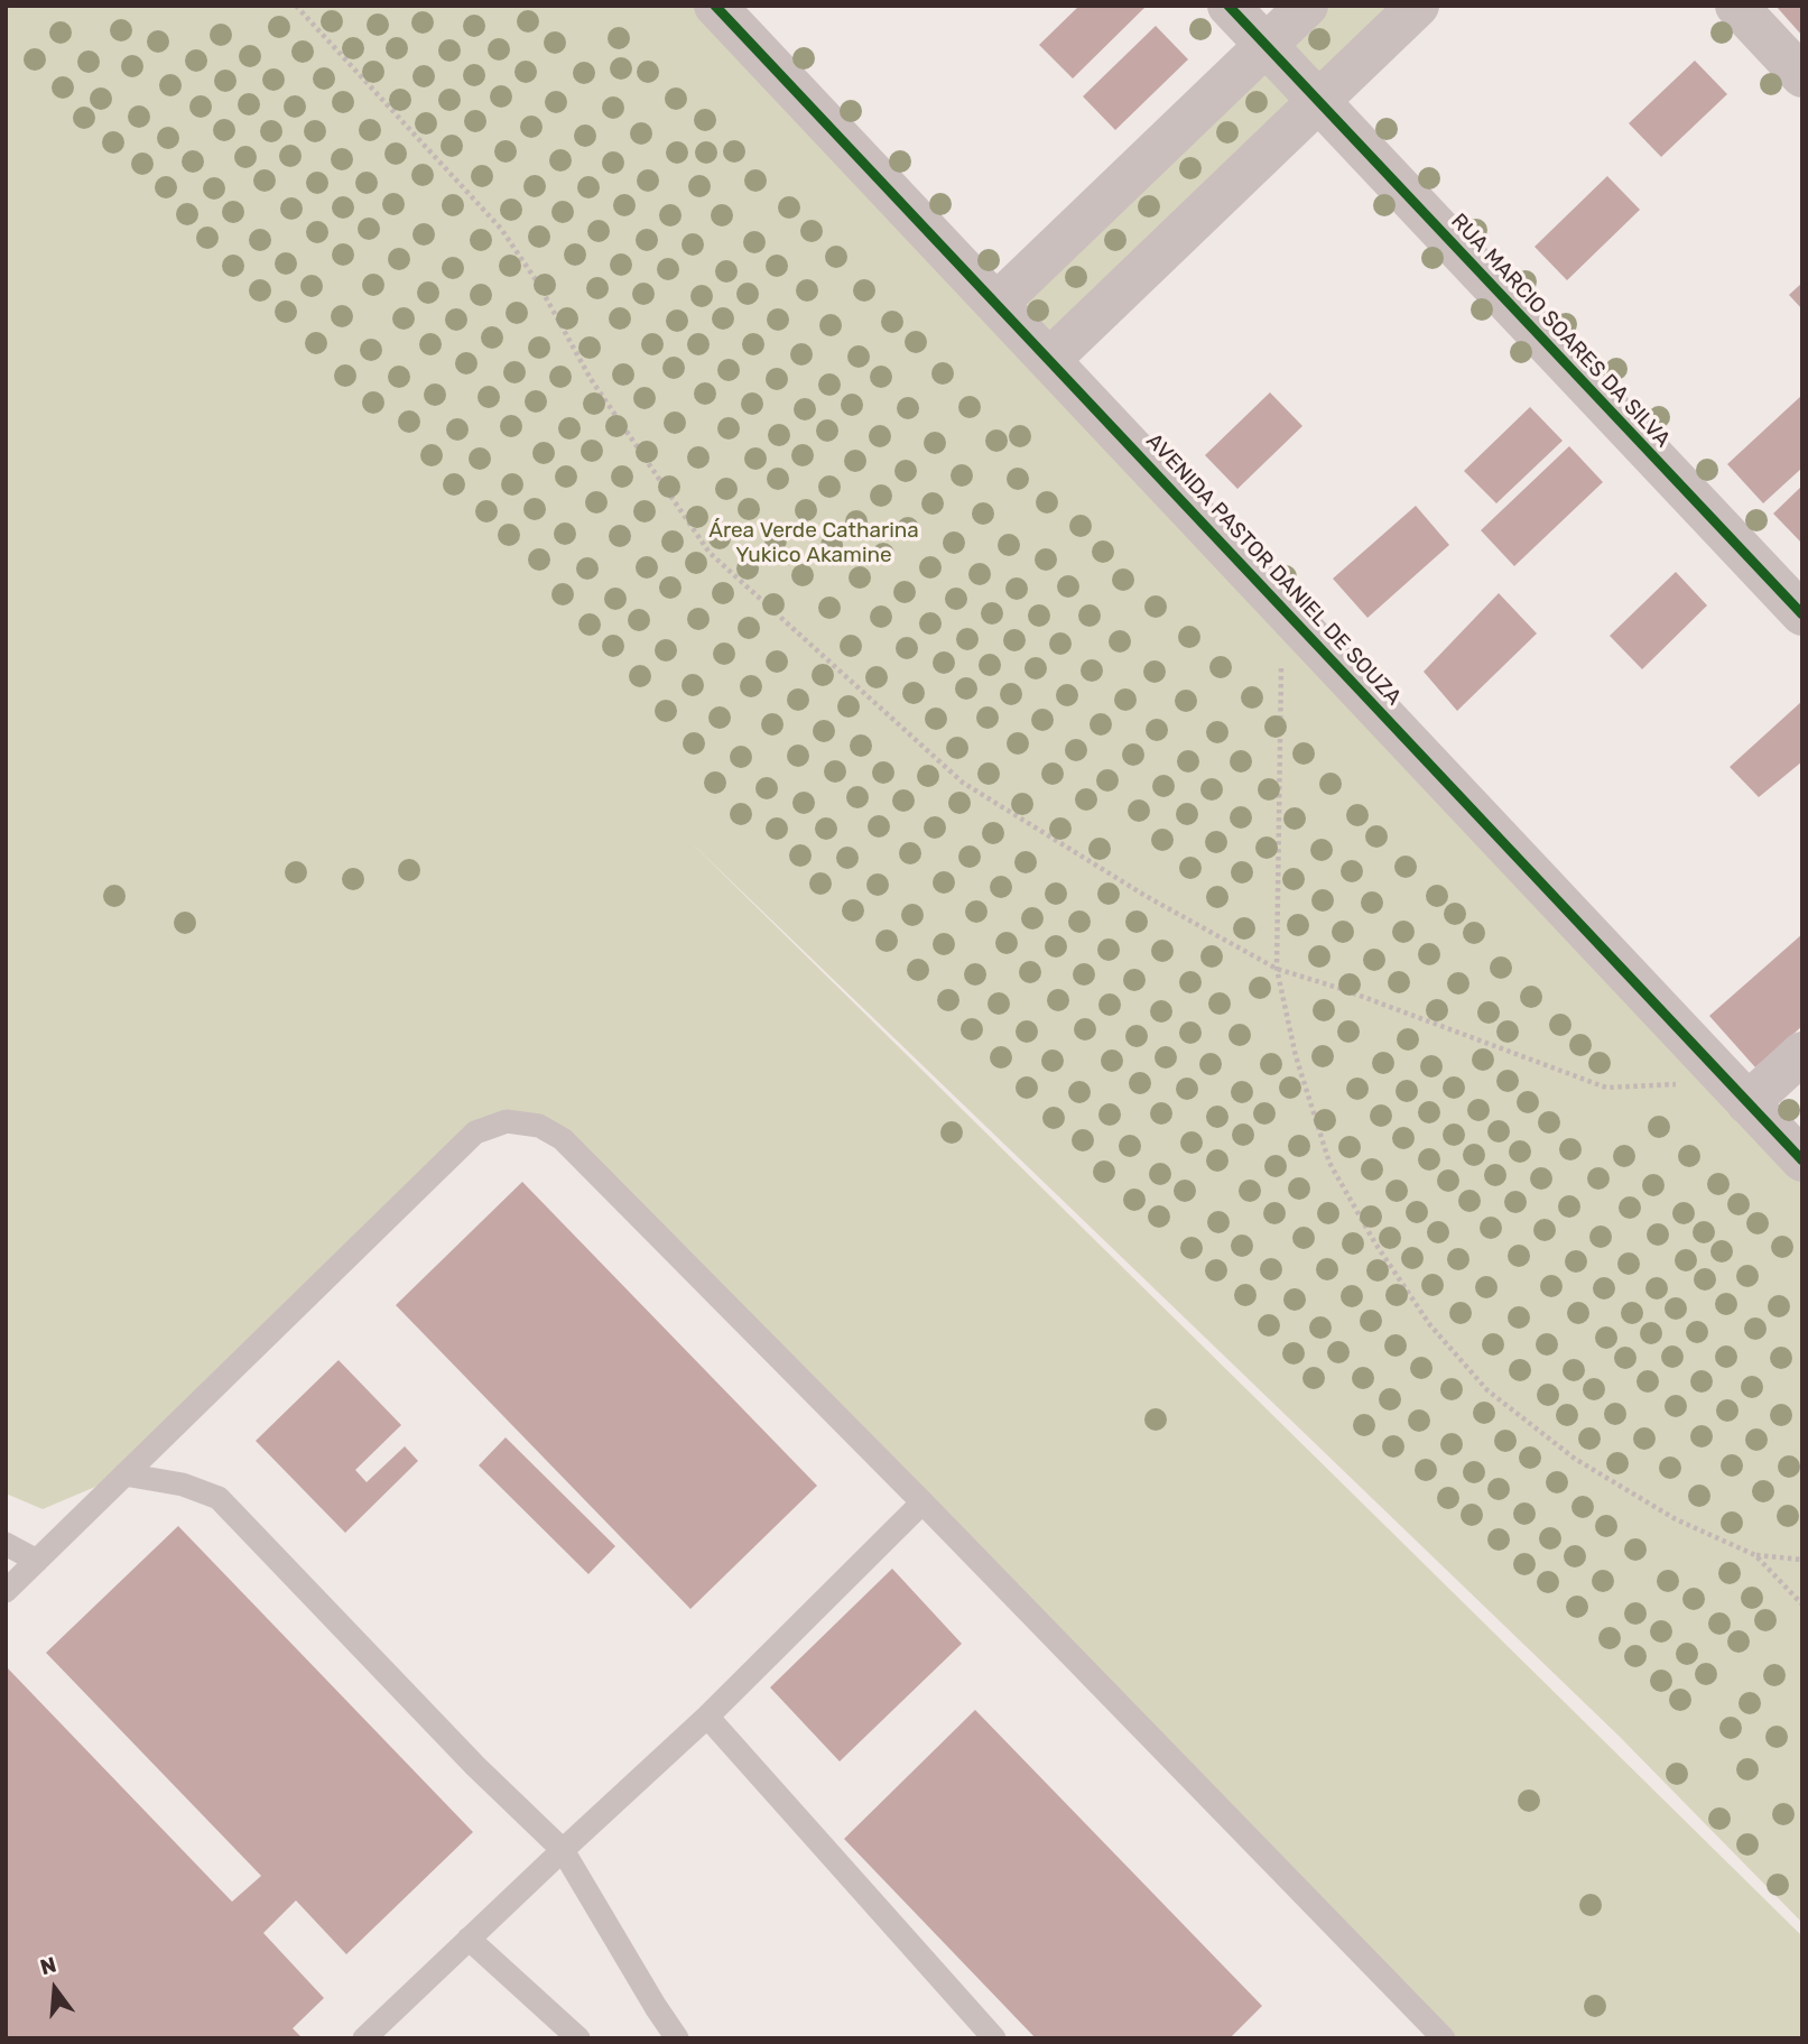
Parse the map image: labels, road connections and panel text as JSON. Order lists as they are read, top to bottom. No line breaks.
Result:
{"streets":{"street":["RUA MARCIO SOARES DA SILVA","AVENIDA PASTOR DANIEL DE SOUZA"]},"parks":["Área Verde Catharina Yukico Akamine"],"north":"top"}
